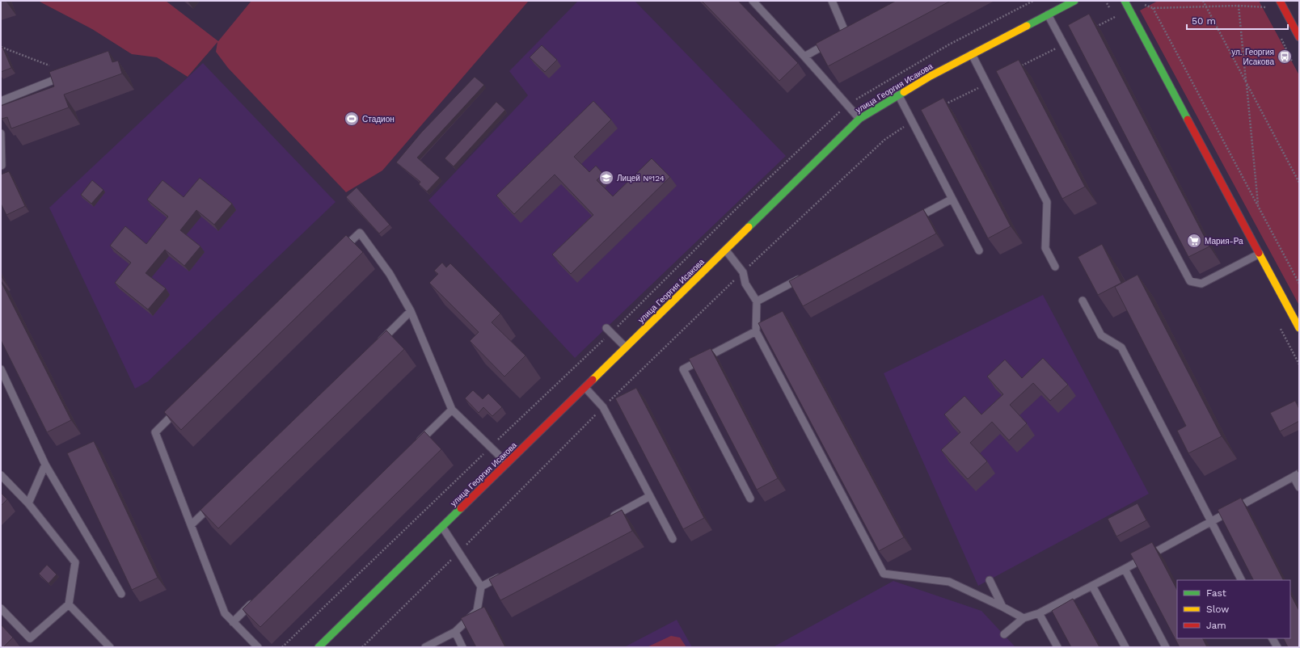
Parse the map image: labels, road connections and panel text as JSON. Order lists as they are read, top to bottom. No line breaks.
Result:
{"streets":{"street":["улица Георгия Исакова"]},"places":{"bus stop":["ул. Георгия Исакова"],"sports":["Стадион"],"school or university":["Лицей №124"],"supermarket":["Мария-Ра"]},"legend":["Fast","Slow","Jam"],"scale_bar":"50 m"}
